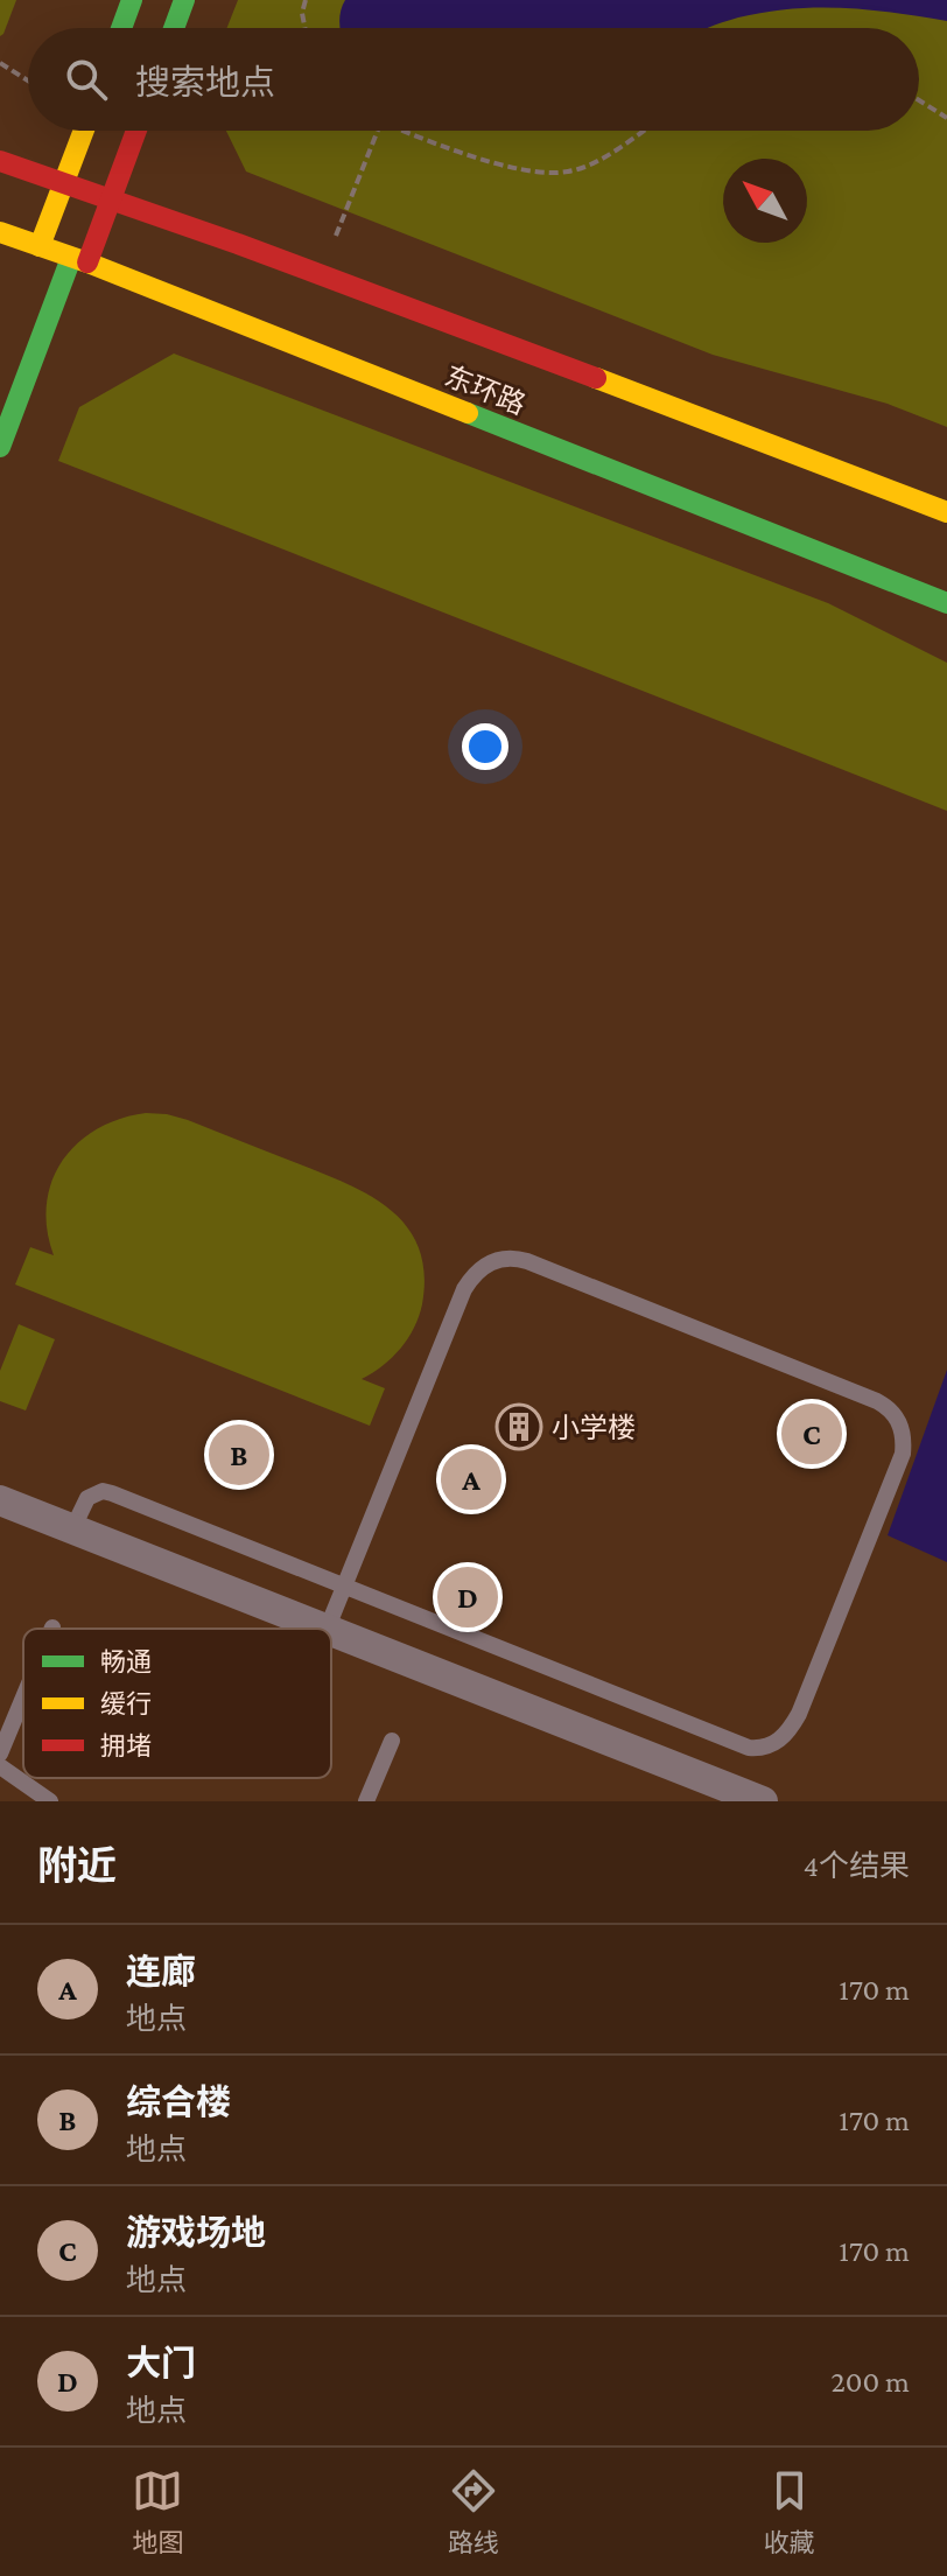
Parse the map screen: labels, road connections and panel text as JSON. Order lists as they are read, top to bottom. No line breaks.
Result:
{"streets":{"main road":["东环路"]},"places":{"building":["小学楼"]},"legend":["畅通","缓行","拥堵"],"north":"top left","page":{"search":"搜索地点","pins":["C","B","A","D"],"heading":["附近","4个结果"],"list":[{"mark":"A","name":"连廊","note":"地点","value":"170 m"},{"mark":"B","name":"综合楼","note":"地点","value":"170 m"},{"mark":"C","name":"游戏场地","note":"地点","value":"170 m"},{"mark":"D","name":"大门","note":"地点","value":"200 m"}],"nav":["地图","路线","收藏"]}}
